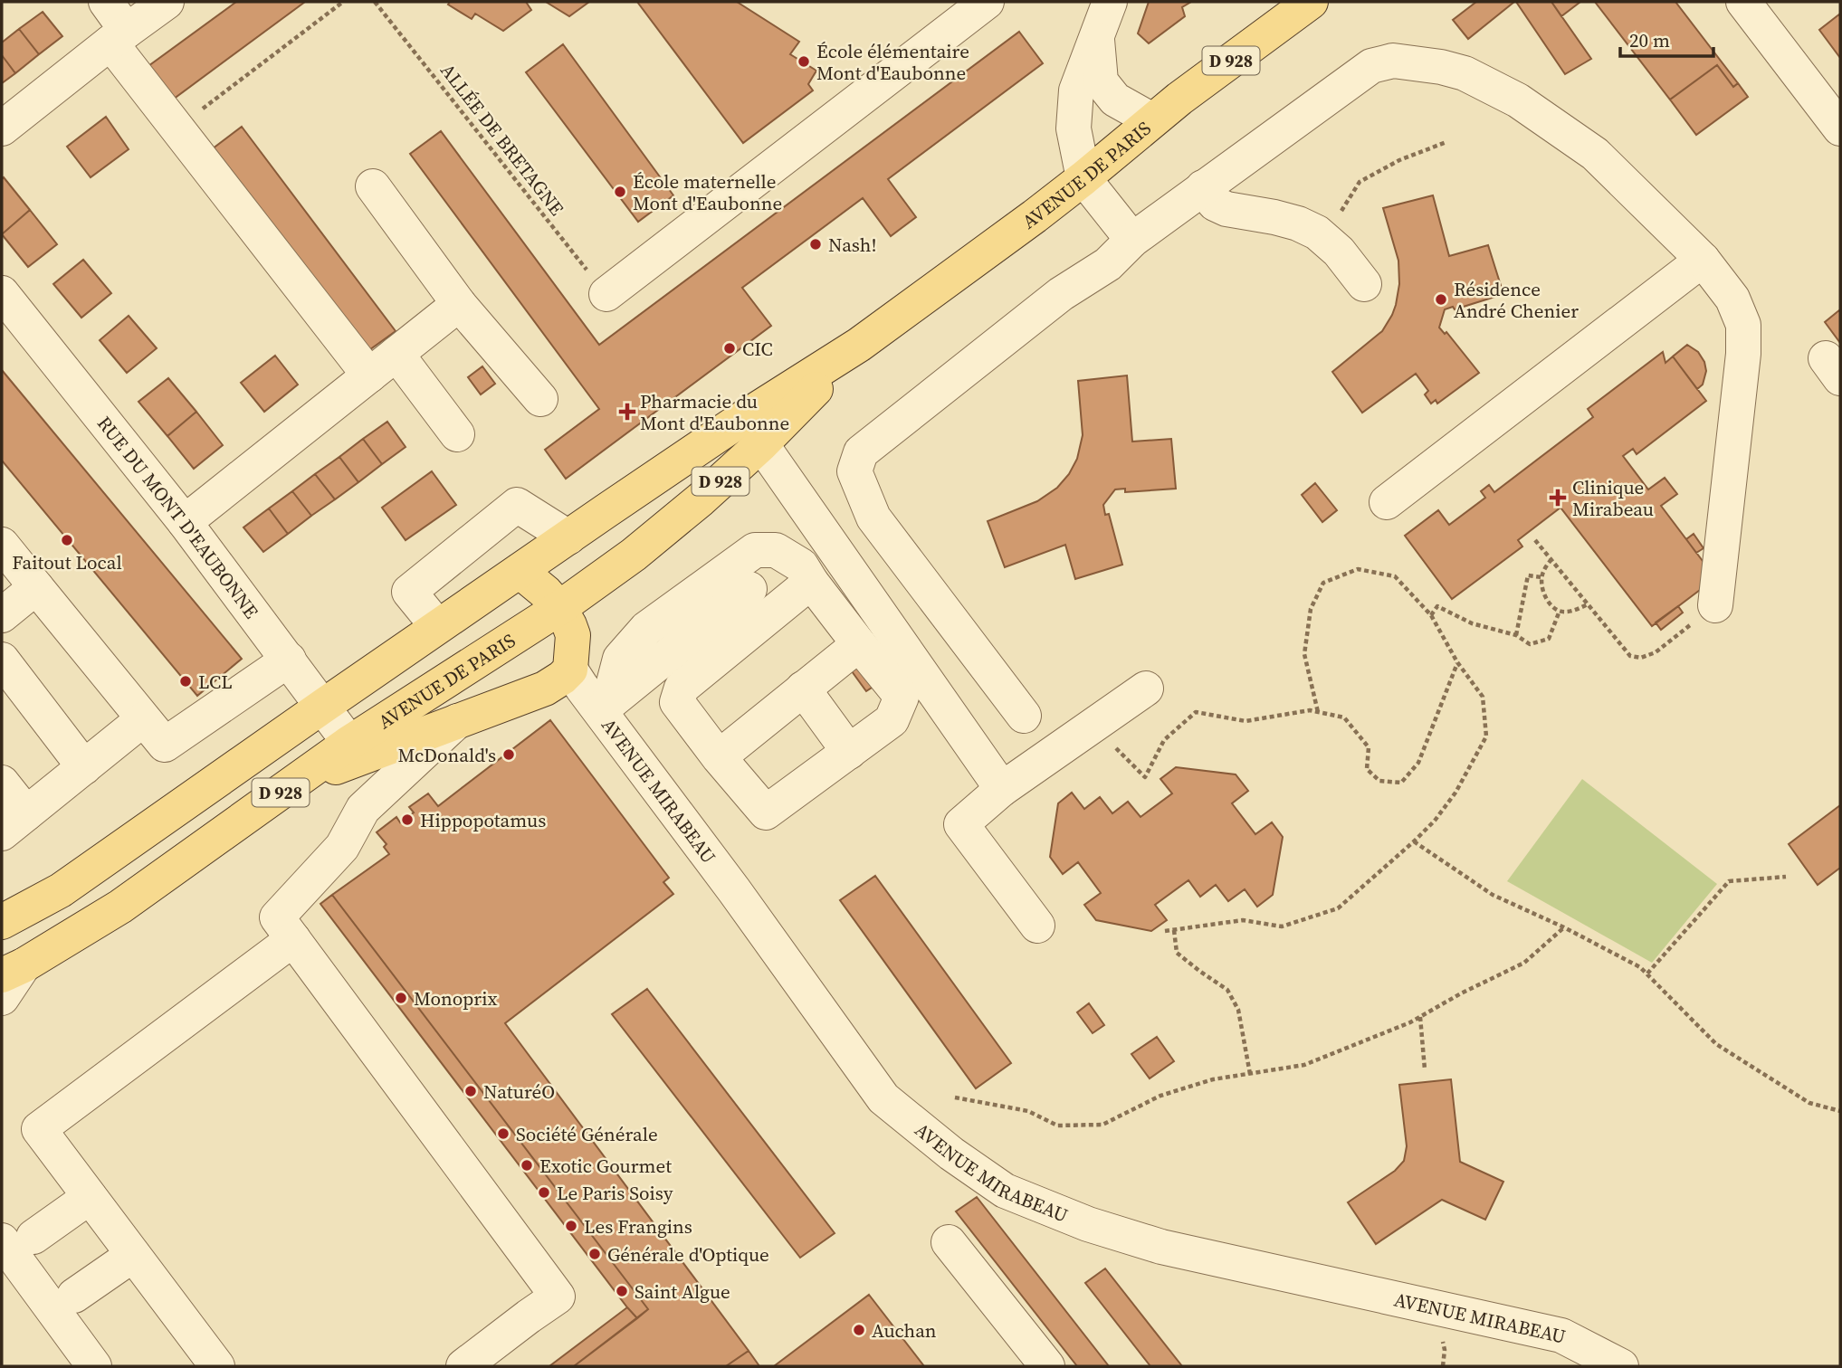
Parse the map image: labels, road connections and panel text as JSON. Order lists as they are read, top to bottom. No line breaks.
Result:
{"streets":{"main road":["D 928","AVENUE DE PARIS"],"street":["RUE DU MONT D'EAUBONNE","AVENUE MIRABEAU"],"path":["ALLÉE DE BRETAGNE"]},"crossings":[["AVENUE DE PARIS","RUE DU MONT D'EAUBONNE"]],"places":{"other":["École élémentaire Mont d'Eaubonne","École maternelle Mont d'Eaubonne","Nash!","Résidence André Chenier","CIC","Faitout Local","LCL","McDonald's","Hippopotamus","Monoprix","NaturéO","Société Générale","Exotic Gourmet","Le Paris Soisy","Les Frangins","Générale d'Optique","Saint Algue","Auchan"],"health":["Pharmacie du Mont d'Eaubonne","Clinique Mirabeau"]},"scale_bar":"20 m"}
